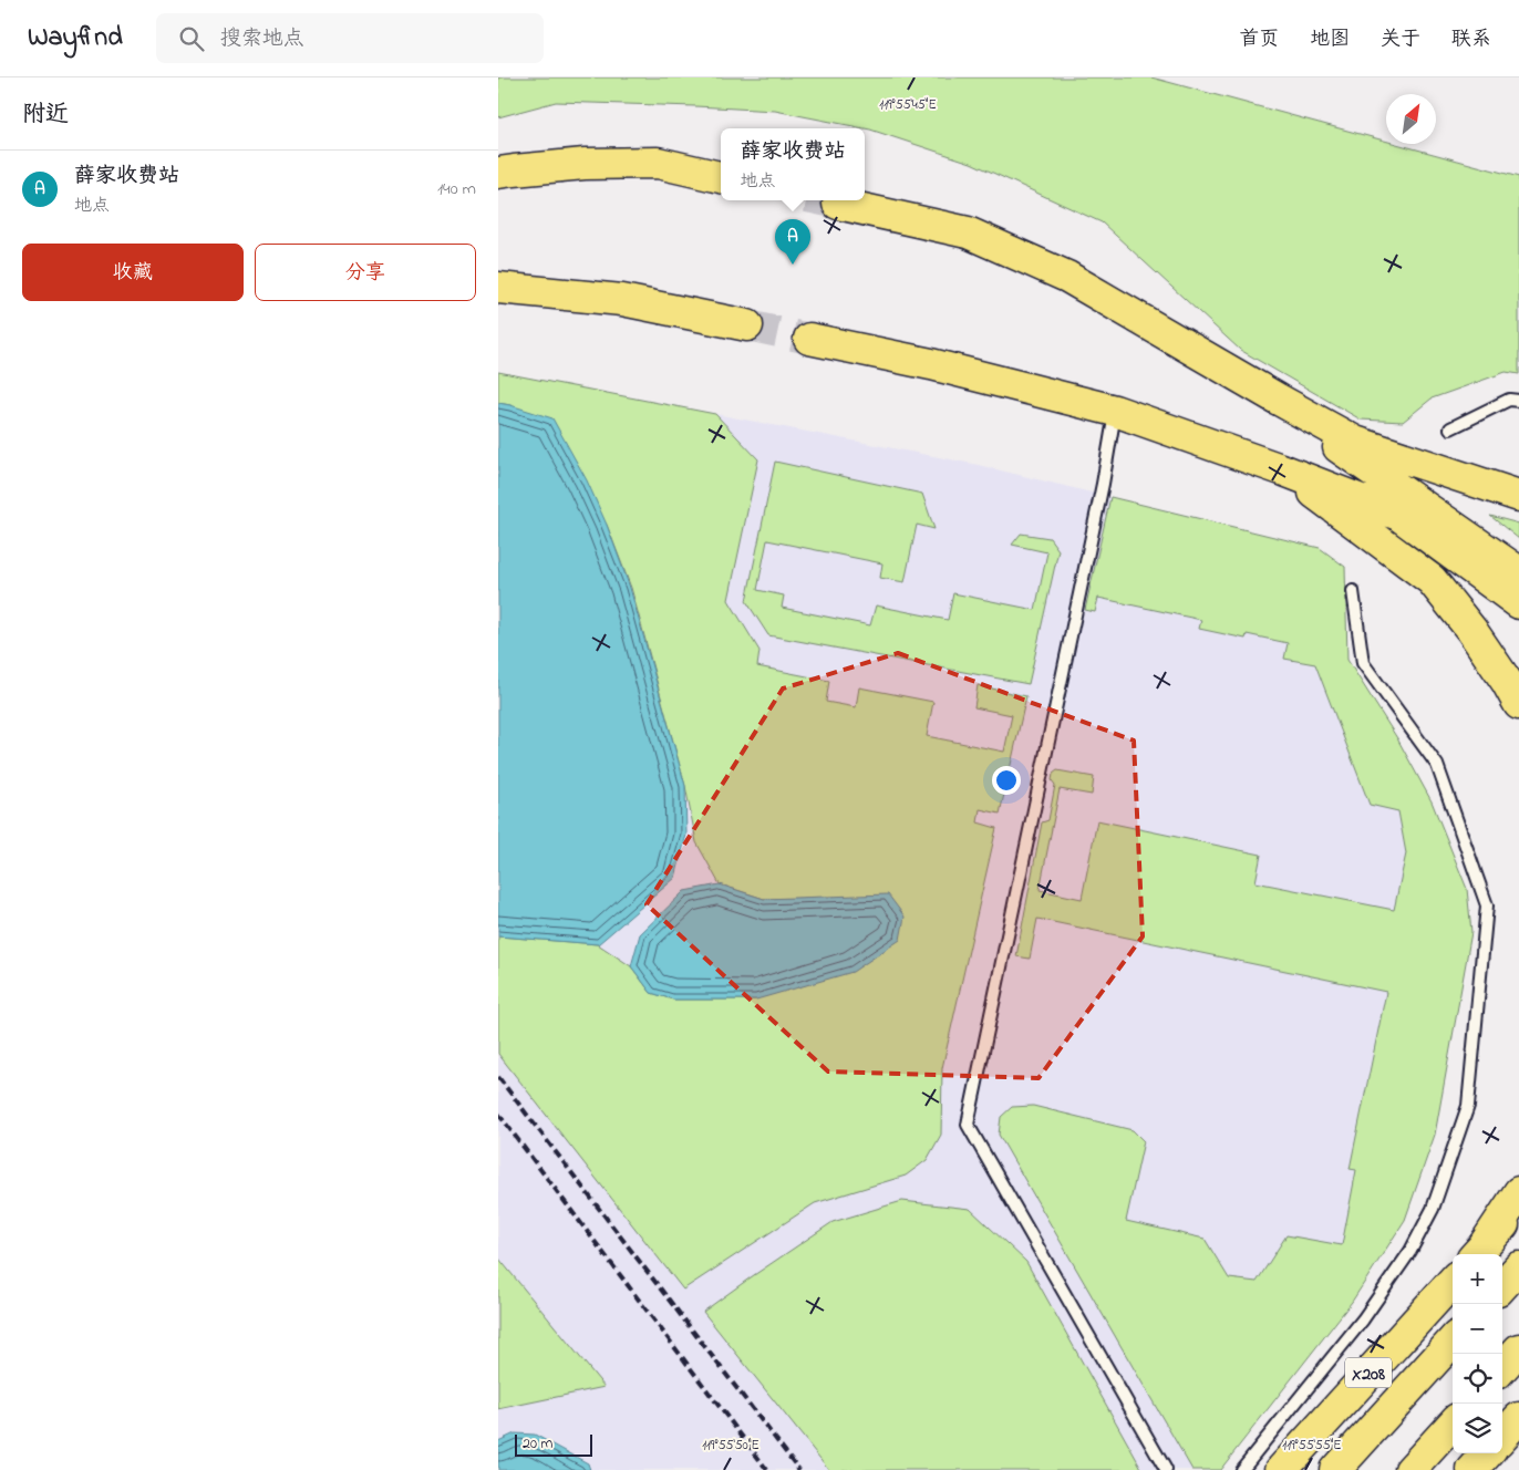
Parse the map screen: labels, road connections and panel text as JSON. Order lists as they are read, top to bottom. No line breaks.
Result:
{"streets":{"main road":["X208"]},"scale_bar":"20 m","north":"top right","page":{"header":"Wayfind","search":"搜索地点","nav":["首页","地图","关于","联系"],"heading":"附近","popup":["薛家收费站","地点"],"list":[{"mark":"A","name":"薛家收费站","note":"地点","value":"140 m"}],"pins":"A","buttons":["收藏","分享"],"map_buttons":["+","−"],"scale":"20 m"},"coordinates":["119°55'45\"E","119°55'50\"E","119°55'55\"E"]}
